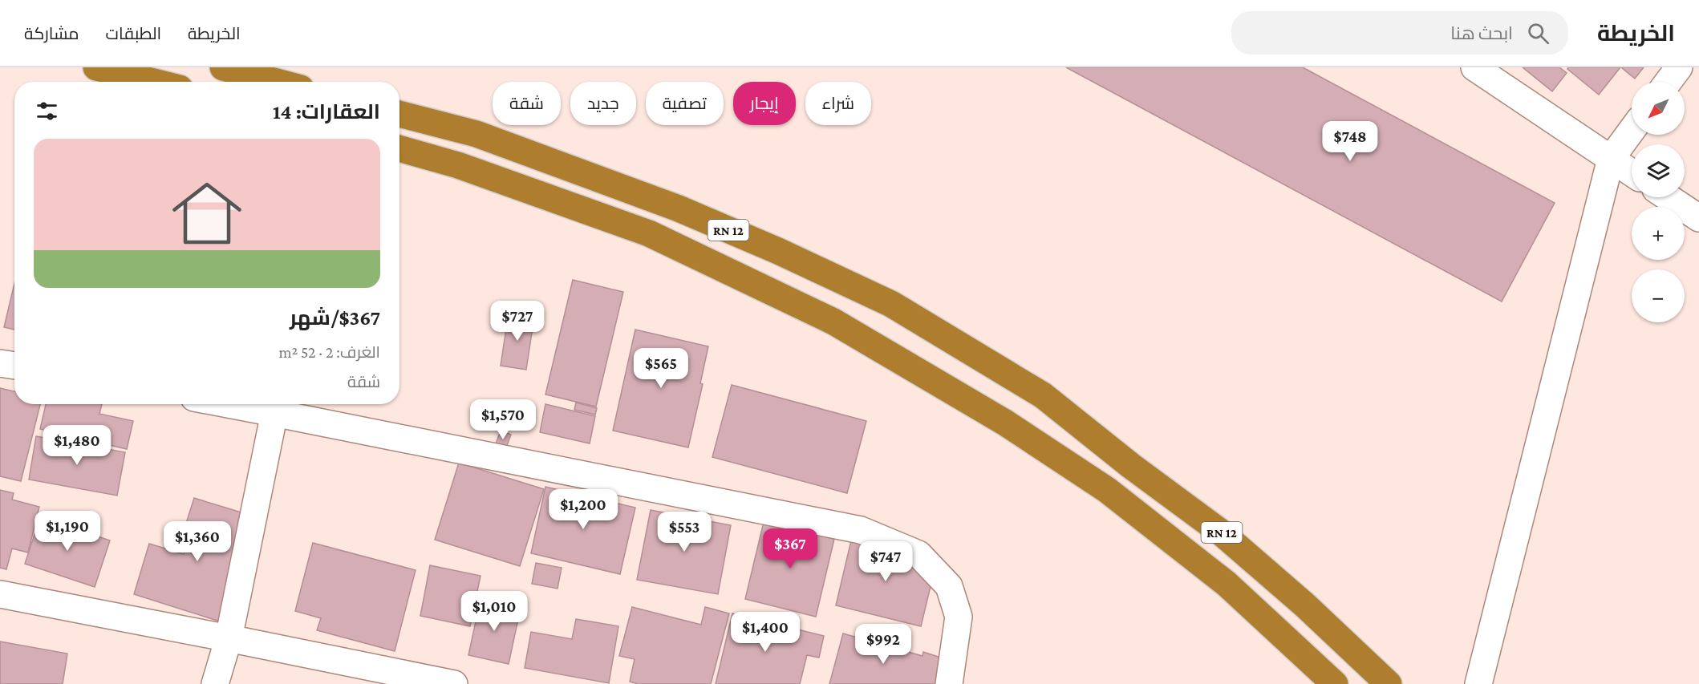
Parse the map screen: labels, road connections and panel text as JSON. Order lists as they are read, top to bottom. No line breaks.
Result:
{"streets":{"highway":["RN 12"]},"north":"bottom left","page":{"header":"الخريطة","search":"ابحث هنا","nav":["الخريطة","الطبقات","مشاركة"],"map_buttons":["+","−"],"chip":["شراء","إيجار","تصفية","جديد","شقة"],"heading":"العقارات: 14","price":["$748","$727","$565","$1,570","$1,480","$1,200","$1,190","$553","$1,360","$367","$747","$1,010","$1,400","$992"],"list":[{"name":"$367/شهر","note":"الغرف: 2 · 52 m² · شقة"}]}}
